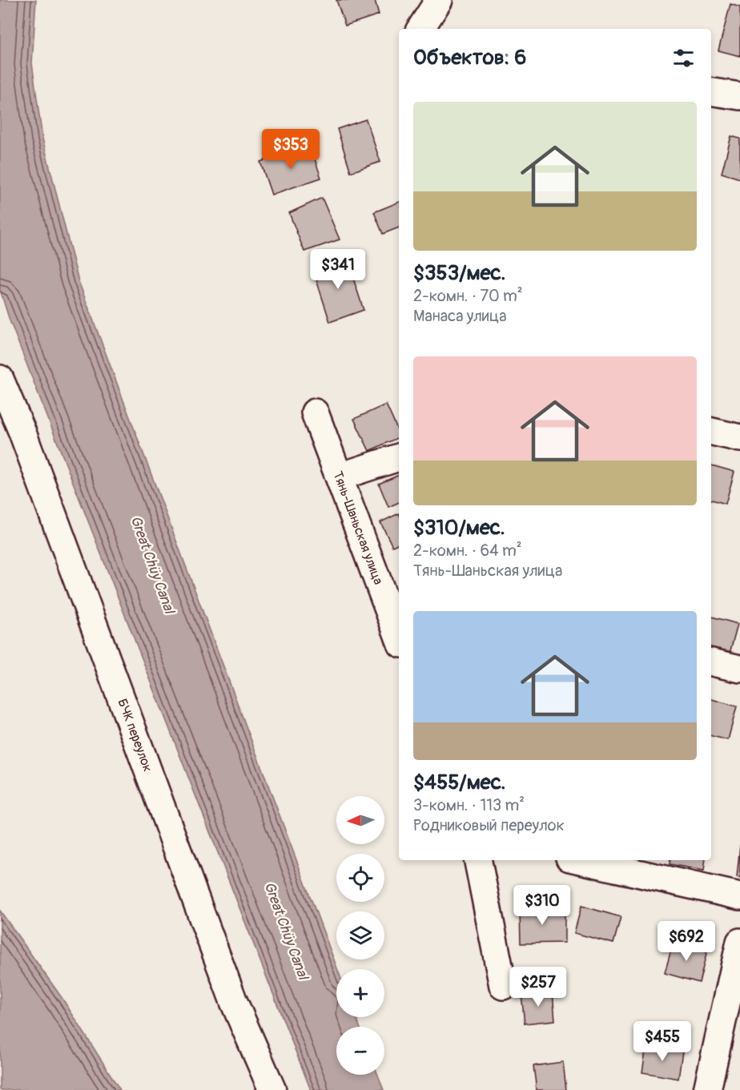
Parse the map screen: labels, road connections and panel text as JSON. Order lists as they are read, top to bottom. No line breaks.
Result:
{"streets":{"street":["Тянь-Шаньская улица","БЧК переулок"]},"water":["Great Chüy Canal"],"north":"left","page":{"heading":"Объектов: 6","list":[{"name":"$353/мес.","note":"2-комн. · 70 m² · Манаса улица"},{"name":"$310/мес.","note":"2-комн. · 64 m² · Тянь-Шаньская улица"},{"name":"$455/мес.","note":"3-комн. · 113 m² · Родниковый переулок"}],"price":["$353","$341","$310","$692","$257","$455"],"map_buttons":["+","−"]}}
